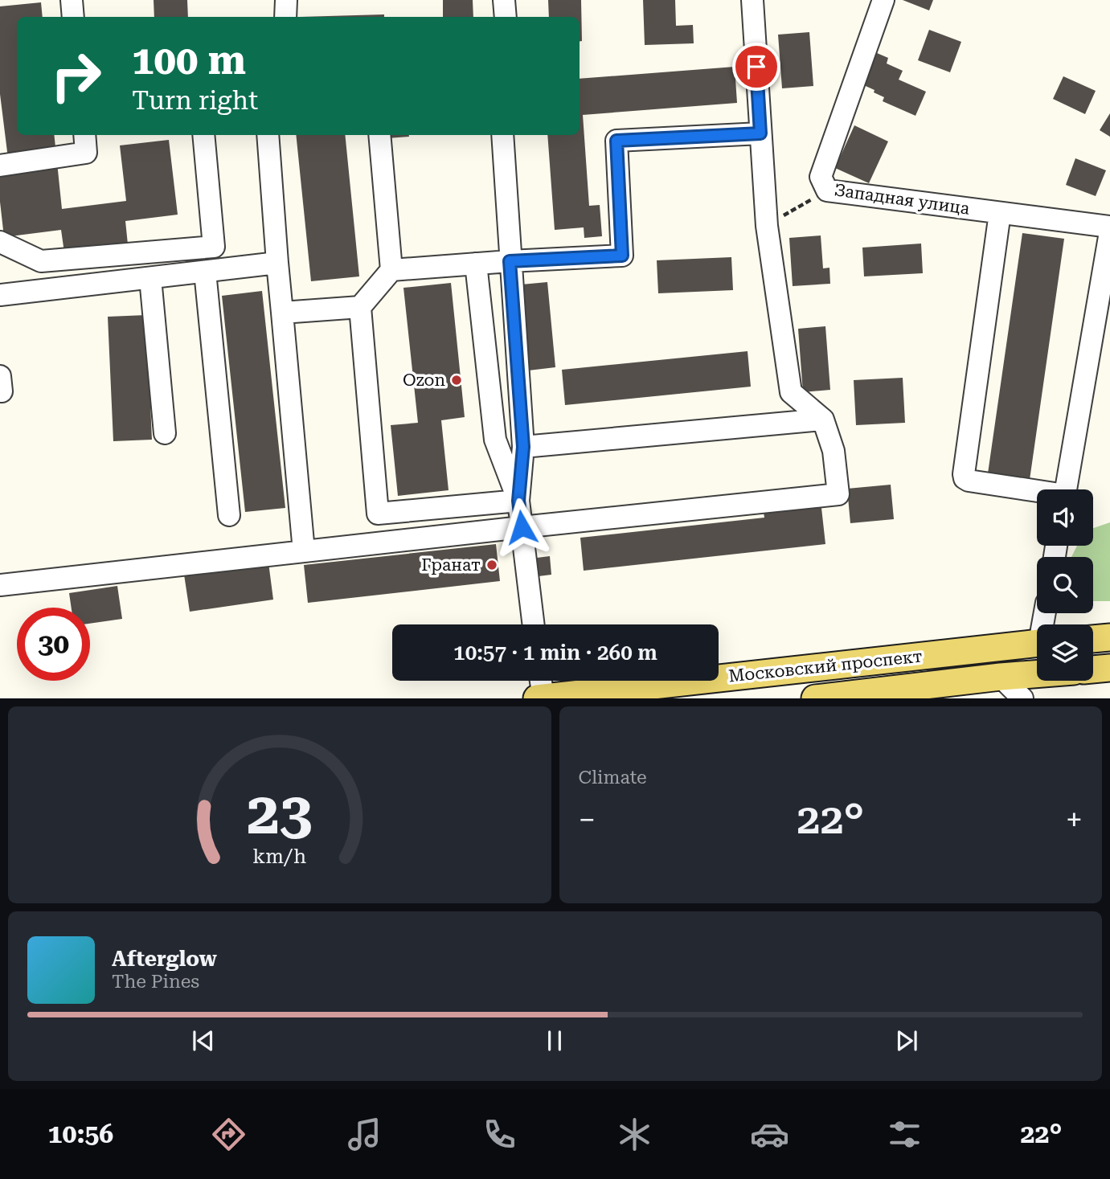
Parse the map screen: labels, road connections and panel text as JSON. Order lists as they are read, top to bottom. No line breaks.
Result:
{"streets":{"main road":["Московский проспект"],"street":["Западная улица"]},"places":["Ozon","Гранат"],"page":{"turn":["100 m","Turn right"],"limit":"30","trip":"10:57 · 1 min · 260 m","tile":"Climate","heat":["−","22°","+"],"song":["Afterglow","The Pines"],"tabs":["10:56","22°"],"gauge":["23","km/h"]}}
